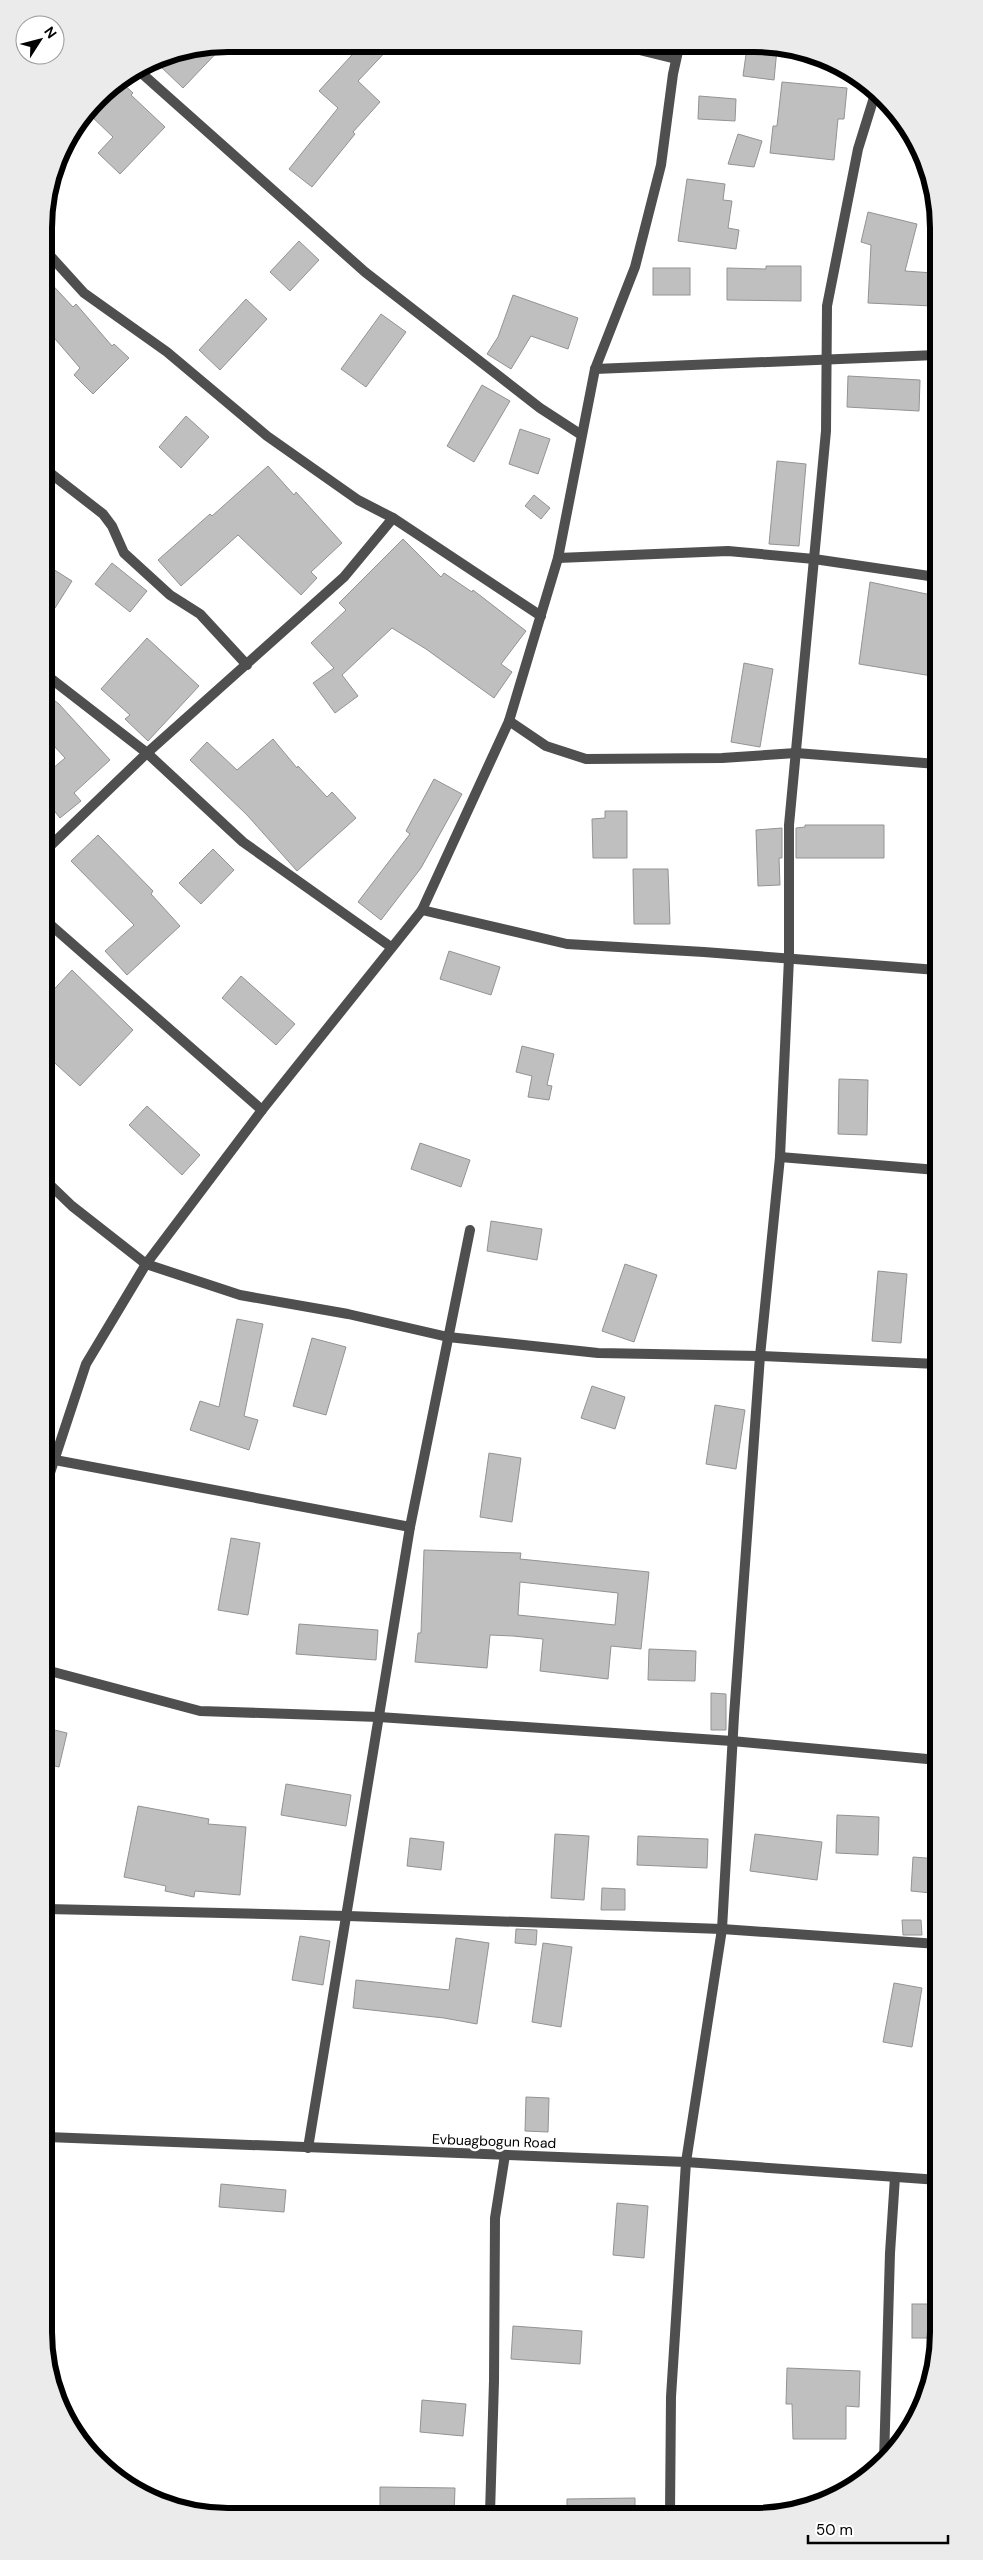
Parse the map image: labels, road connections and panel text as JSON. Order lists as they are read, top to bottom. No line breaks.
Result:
{"streets":{"street":["Evbuagbogun Road"]},"scale_bar":"50 m","north":"top right"}
